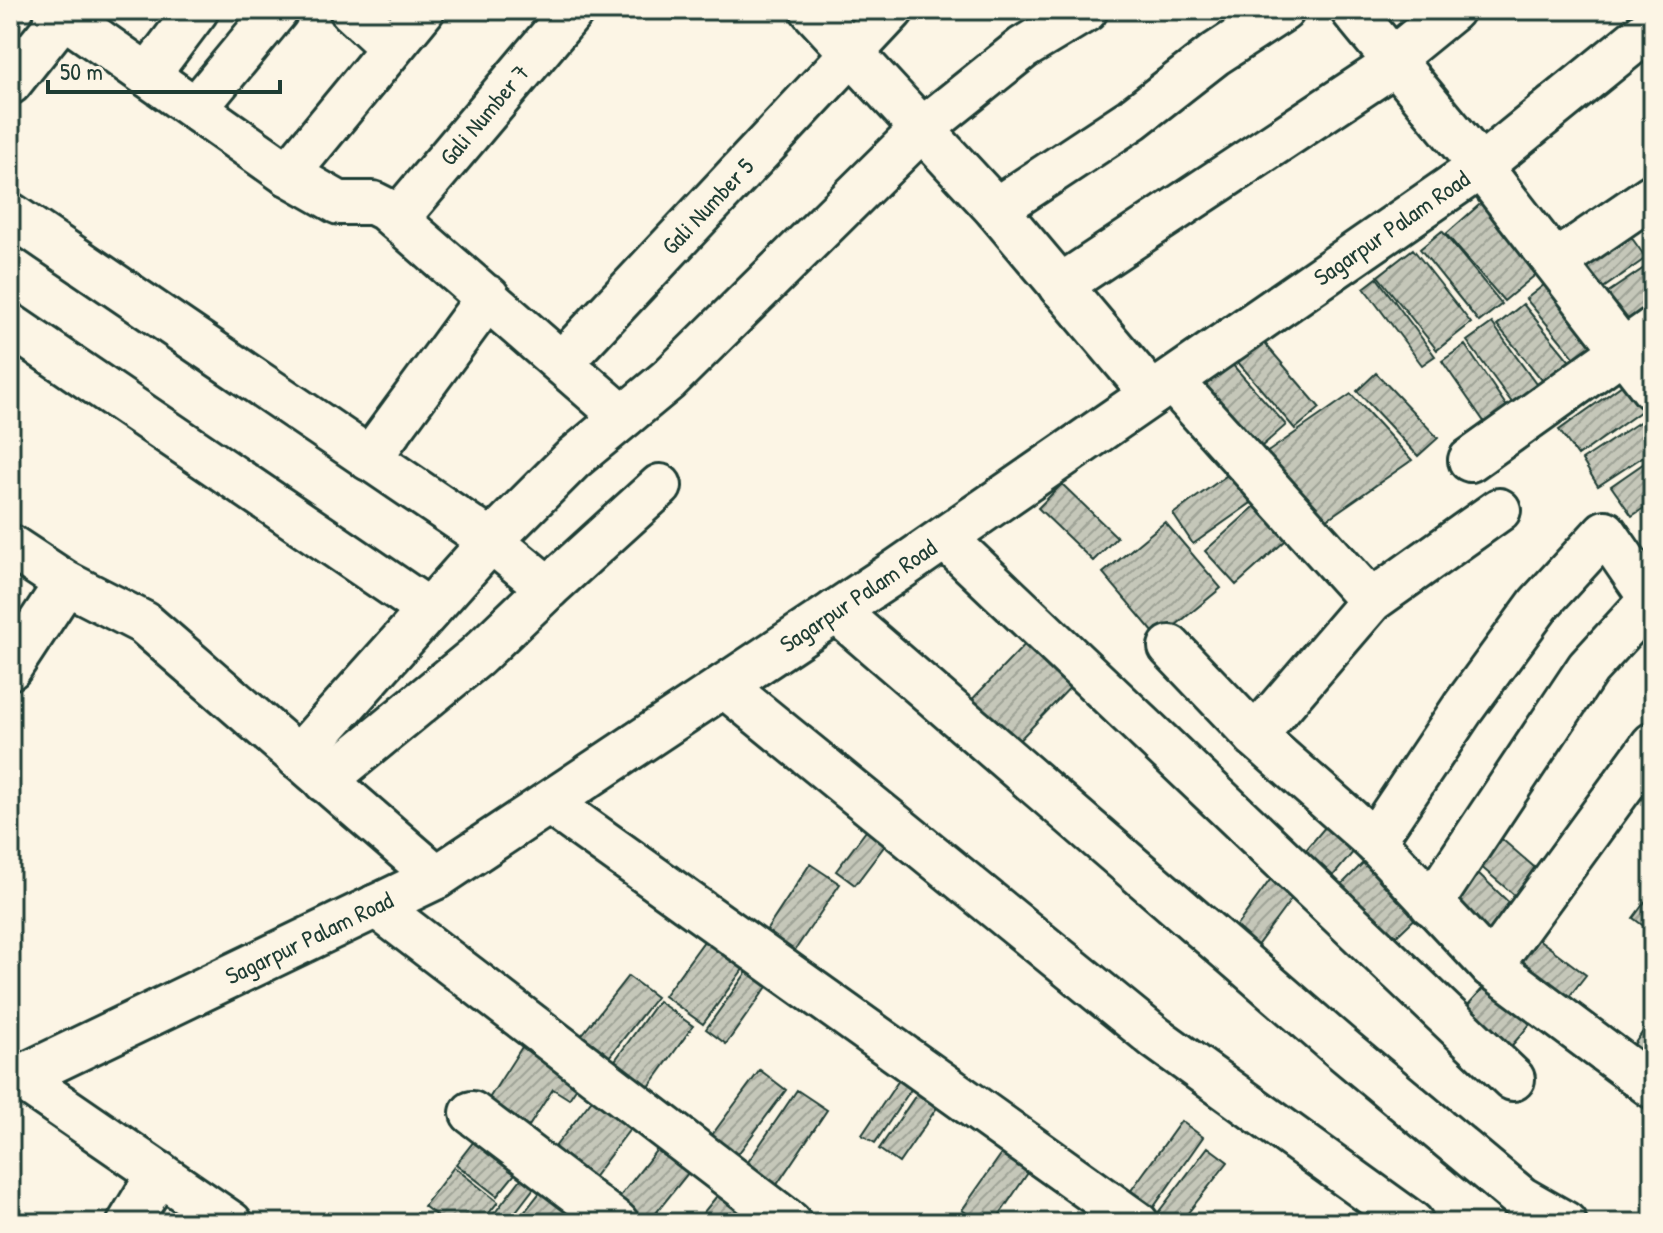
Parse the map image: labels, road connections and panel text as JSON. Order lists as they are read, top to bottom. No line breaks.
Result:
{"streets":{"street":["Gali Number 7","Gali Number 5","Sagarpur Palam Road"]},"scale_bar":"50 m"}
